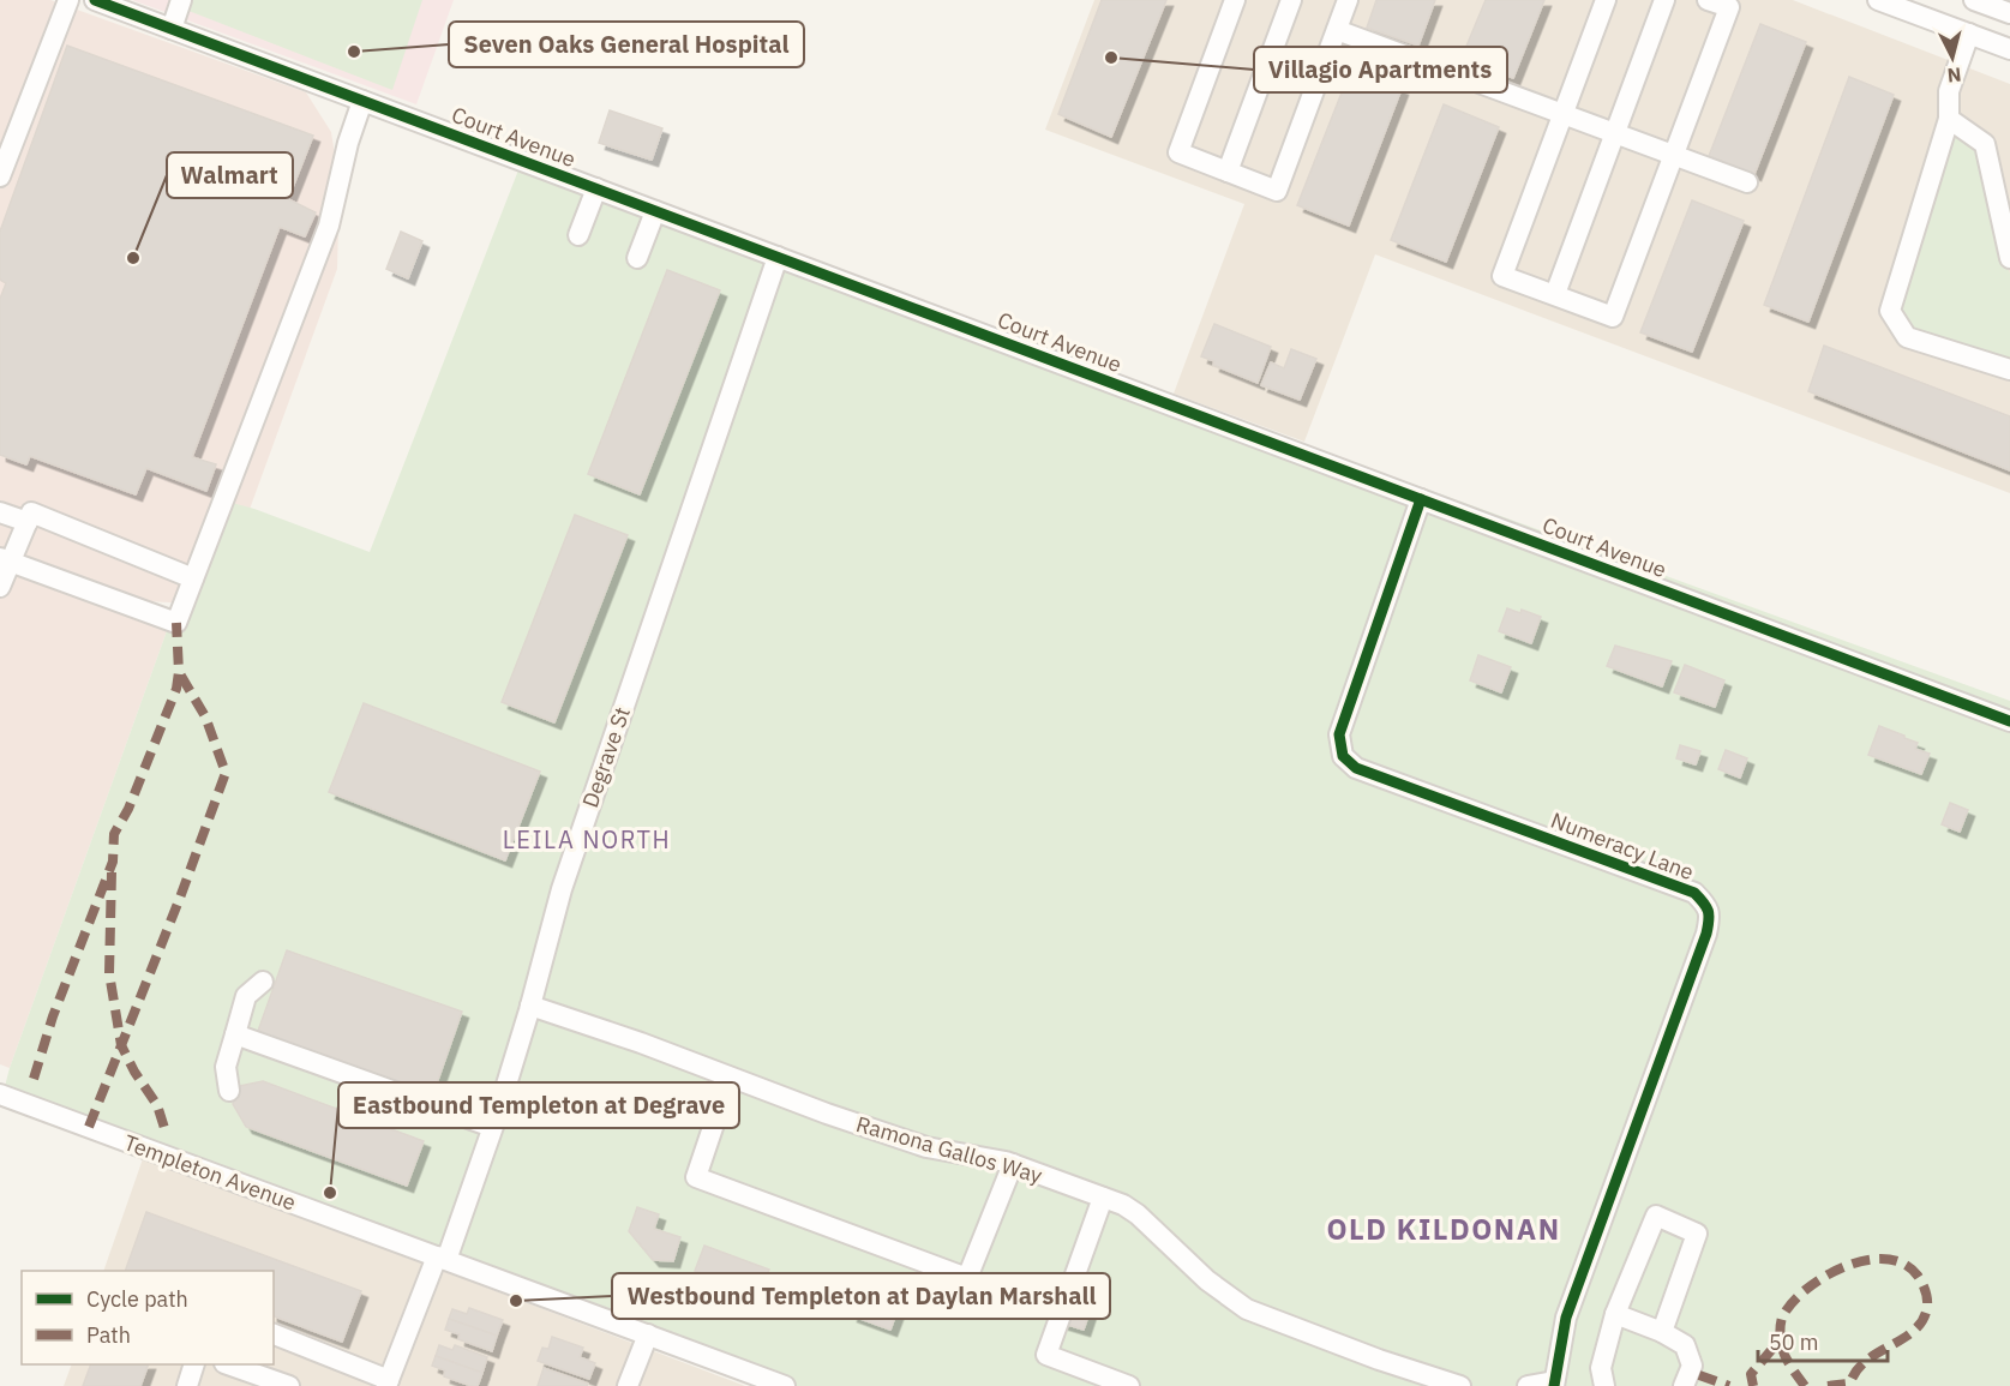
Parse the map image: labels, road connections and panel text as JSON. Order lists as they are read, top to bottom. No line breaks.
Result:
{"streets":{"street":["Court Avenue","Degrave St","Numeracy Lane","Ramona Gallos Way","Templeton Avenue"]},"crossings":[["Court Avenue","Degrave St"],["Court Avenue","Numeracy Lane"],["Degrave St","Ramona Gallos Way"],["Degrave St","Templeton Avenue"]],"districts":["LEILA NORTH","OLD KILDONAN"],"places":["Seven Oaks General Hospital","Villagio Apartments","Walmart","Eastbound Templeton at Degrave","Westbound Templeton at Daylan Marshall"],"legend":["Cycle path","Path"],"scale_bar":"50 m","north":"bottom"}
